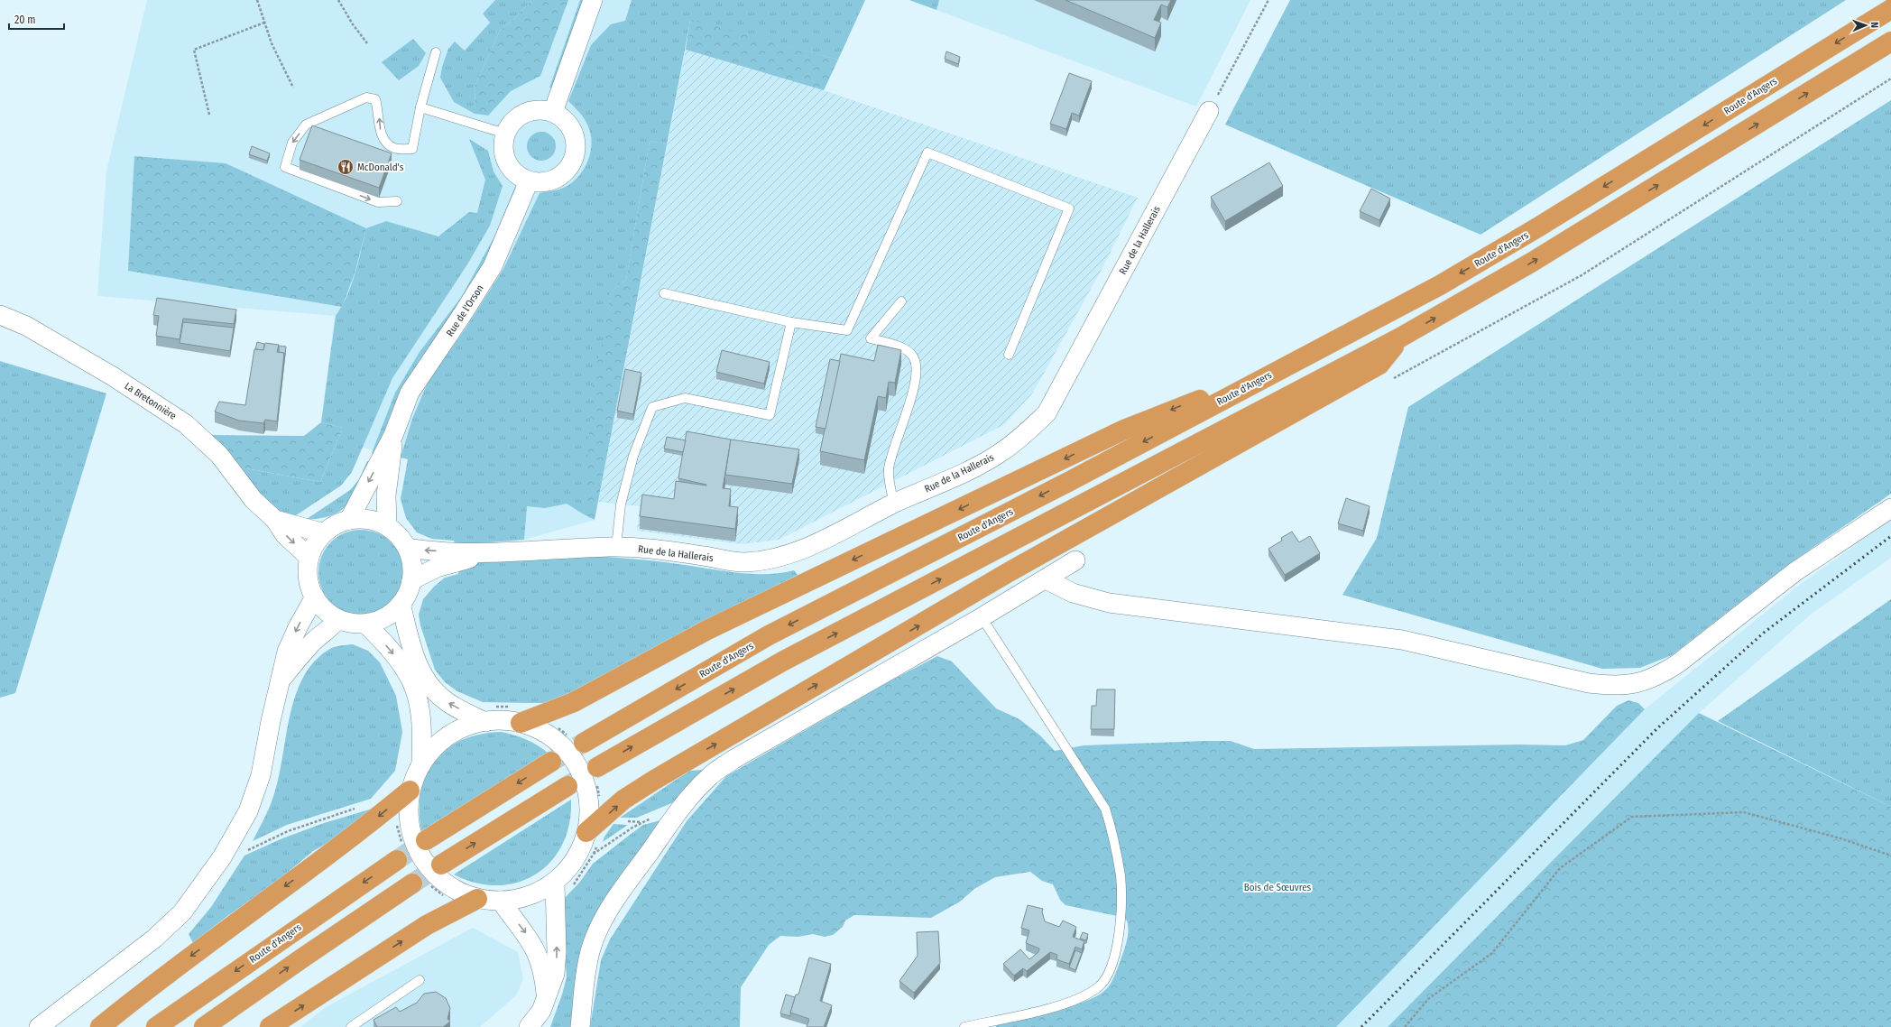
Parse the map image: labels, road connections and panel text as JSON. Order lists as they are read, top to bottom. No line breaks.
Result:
{"streets":{"highway":["Route d'Angers"],"street":["Rue de la Hallerais","Rue de l'Orson","La Bretonnière"]},"crossings":[["Rue de la Hallerais","Rue de l'Orson"],["Rue de la Hallerais","La Bretonnière"],["Rue de l'Orson","La Bretonnière"]],"parks":["Bois de Sœuvres"],"places":{"restaurant":["McDonald's"]},"scale_bar":"20 m","north":"right"}
